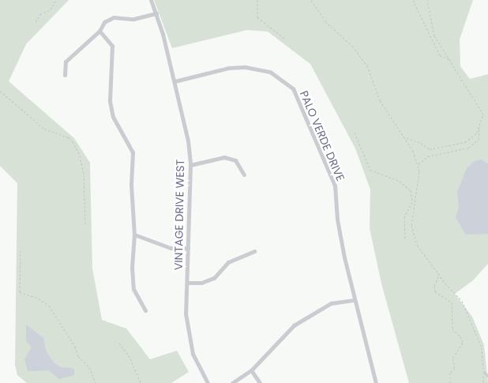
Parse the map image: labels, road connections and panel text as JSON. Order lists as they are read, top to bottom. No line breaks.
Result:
{"streets":{"street":["PALO VERDE DRIVE","VINTAGE DRIVE WEST"]},"crossings":[["PALO VERDE DRIVE","VINTAGE DRIVE WEST"]]}
